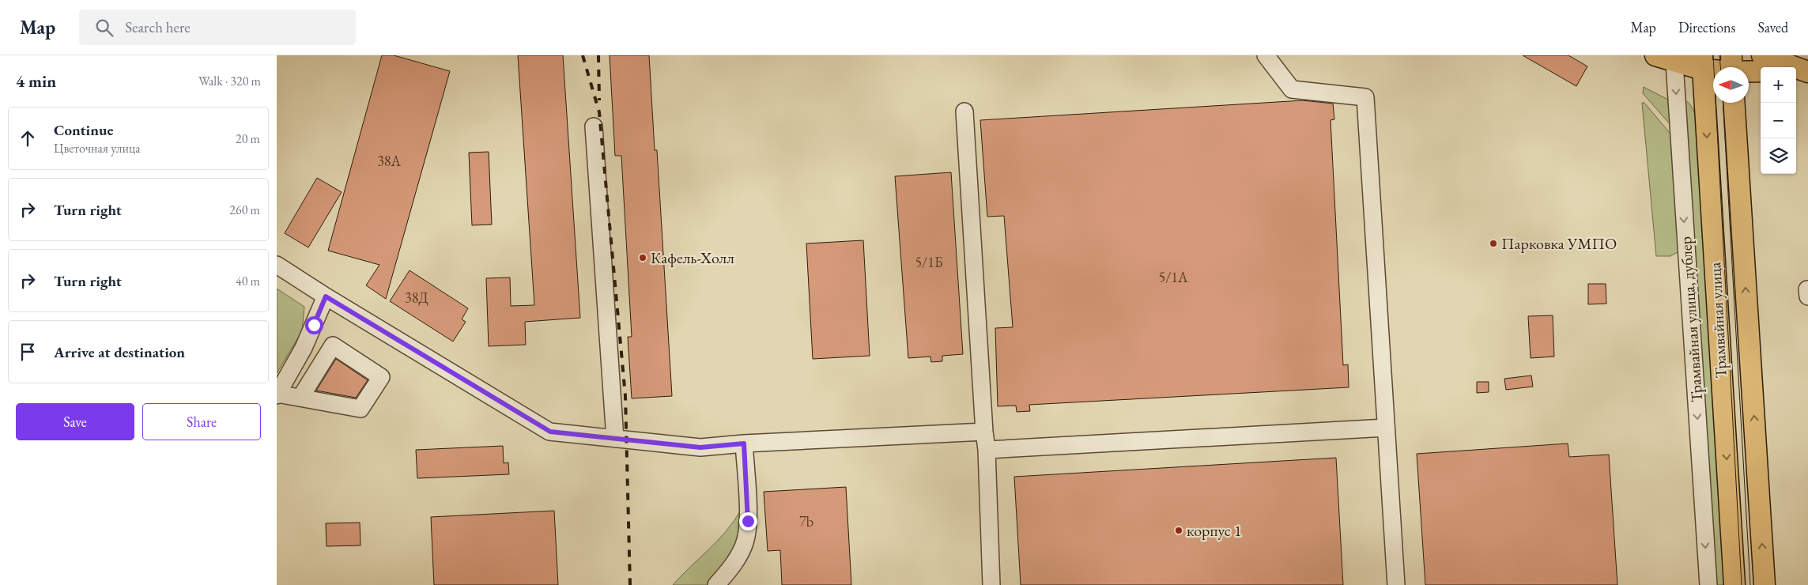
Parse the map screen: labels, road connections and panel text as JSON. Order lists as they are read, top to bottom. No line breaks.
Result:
{"streets":{"main road":["Трамвайная улица"],"street":["Трамвайная улица, дублер"]},"one_way":["Трамвайная улица, дублер"],"places":["Парковка УМПО","Кафель-Холл","корпус 1"],"house_numbers":["38А","5/1Б","5/1А","38Д","7b"],"north":"left","page":{"header":"Map","search":"Search here","nav":["Map","Directions","Saved"],"heading":["4 min","Walk · 320 m"],"map_buttons":["+","−"],"list":[["Continue","Цветочная улица","20 m"],["Turn right","260 m"],["Turn right","40 m"],"Arrive at destination"],"buttons":["Save","Share"]}}
